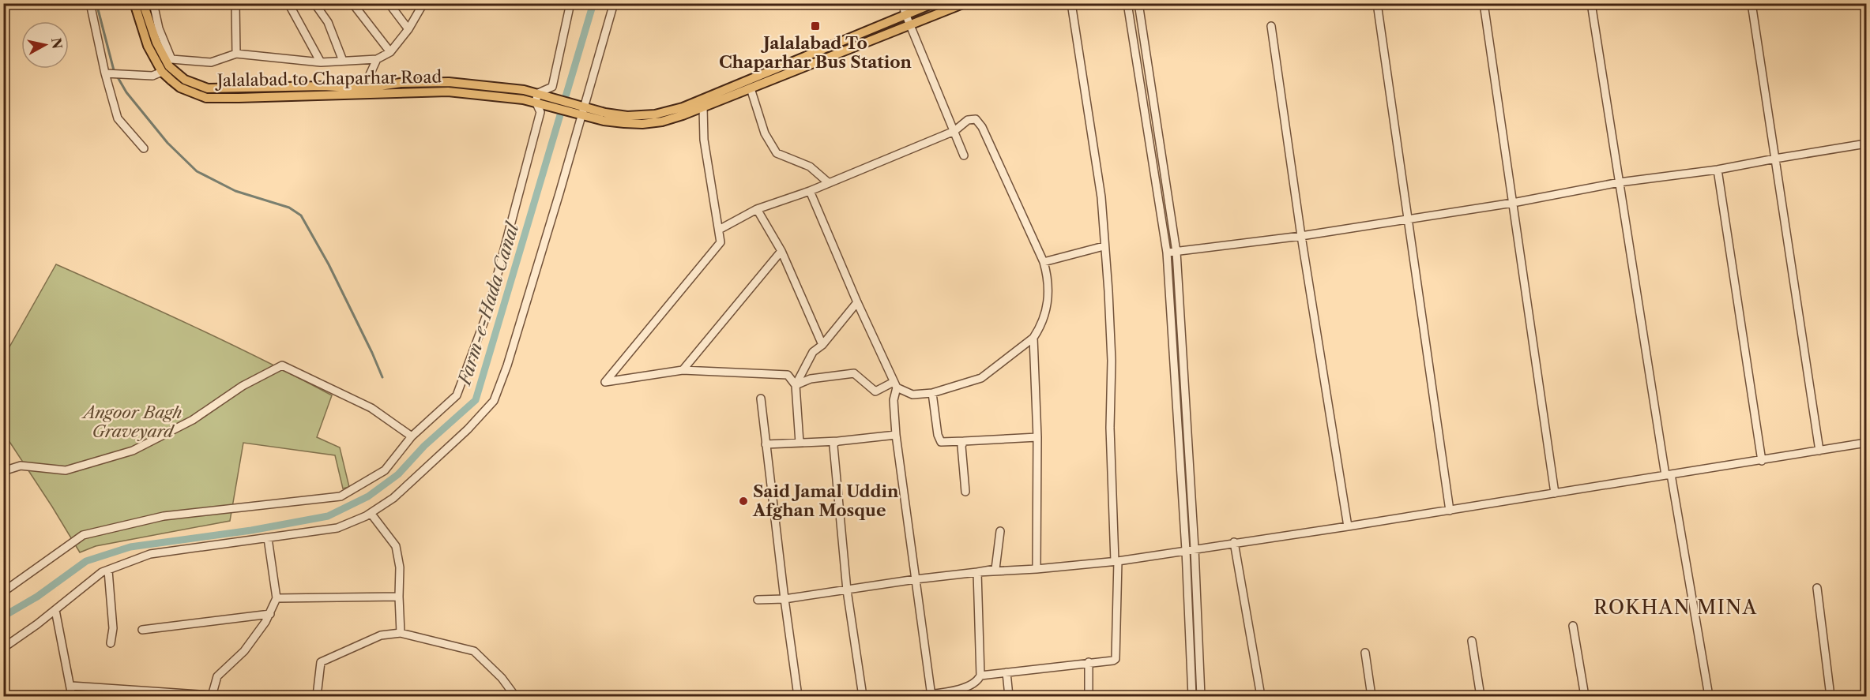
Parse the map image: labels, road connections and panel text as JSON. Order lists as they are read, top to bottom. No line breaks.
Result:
{"streets":{"main road":["Jalalabad to Chaparhar Road"]},"districts":["ROKHAN MINA"],"water":["Farm-e-Hada Canal"],"parks":["Angoor Bagh Graveyard"],"places":{"transit":["Jalalabad To Chaparhar Bus Station"],"other":["Said Jamal Uddin Afghan Mosque"]},"north":"right"}
